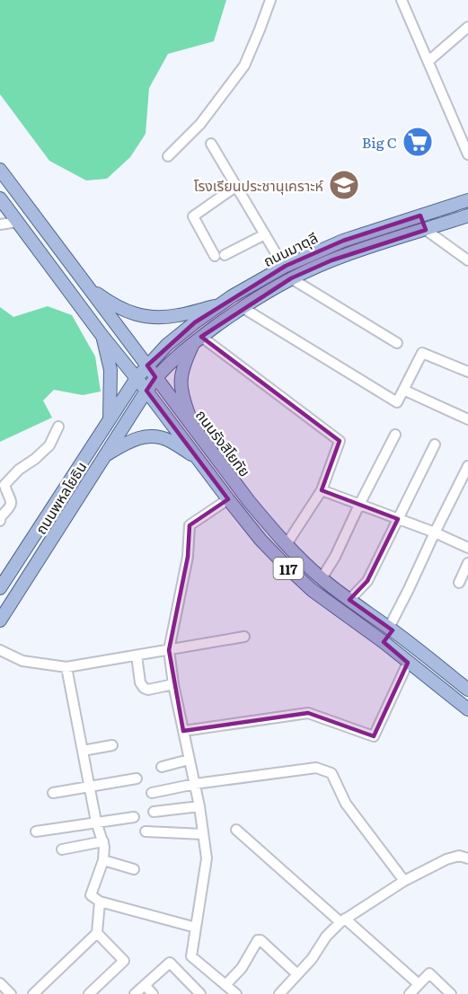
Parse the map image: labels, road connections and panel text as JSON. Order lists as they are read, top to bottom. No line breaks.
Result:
{"streets":{"main road":["ถนนมาตุลี","ถนนรังสิโยทัย","ถนนพหลโยธิน","117"]},"crossings":[["ถนนมาตุลี","ถนนรังสิโยทัย"],["ถนนมาตุลี","ถนนพหลโยธิน"],["ถนนรังสิโยทัย","ถนนพหลโยธิน"]],"places":{"supermarket":["Big C"],"school or university":["โรงเรียนประชานุเคราะห์"]}}
